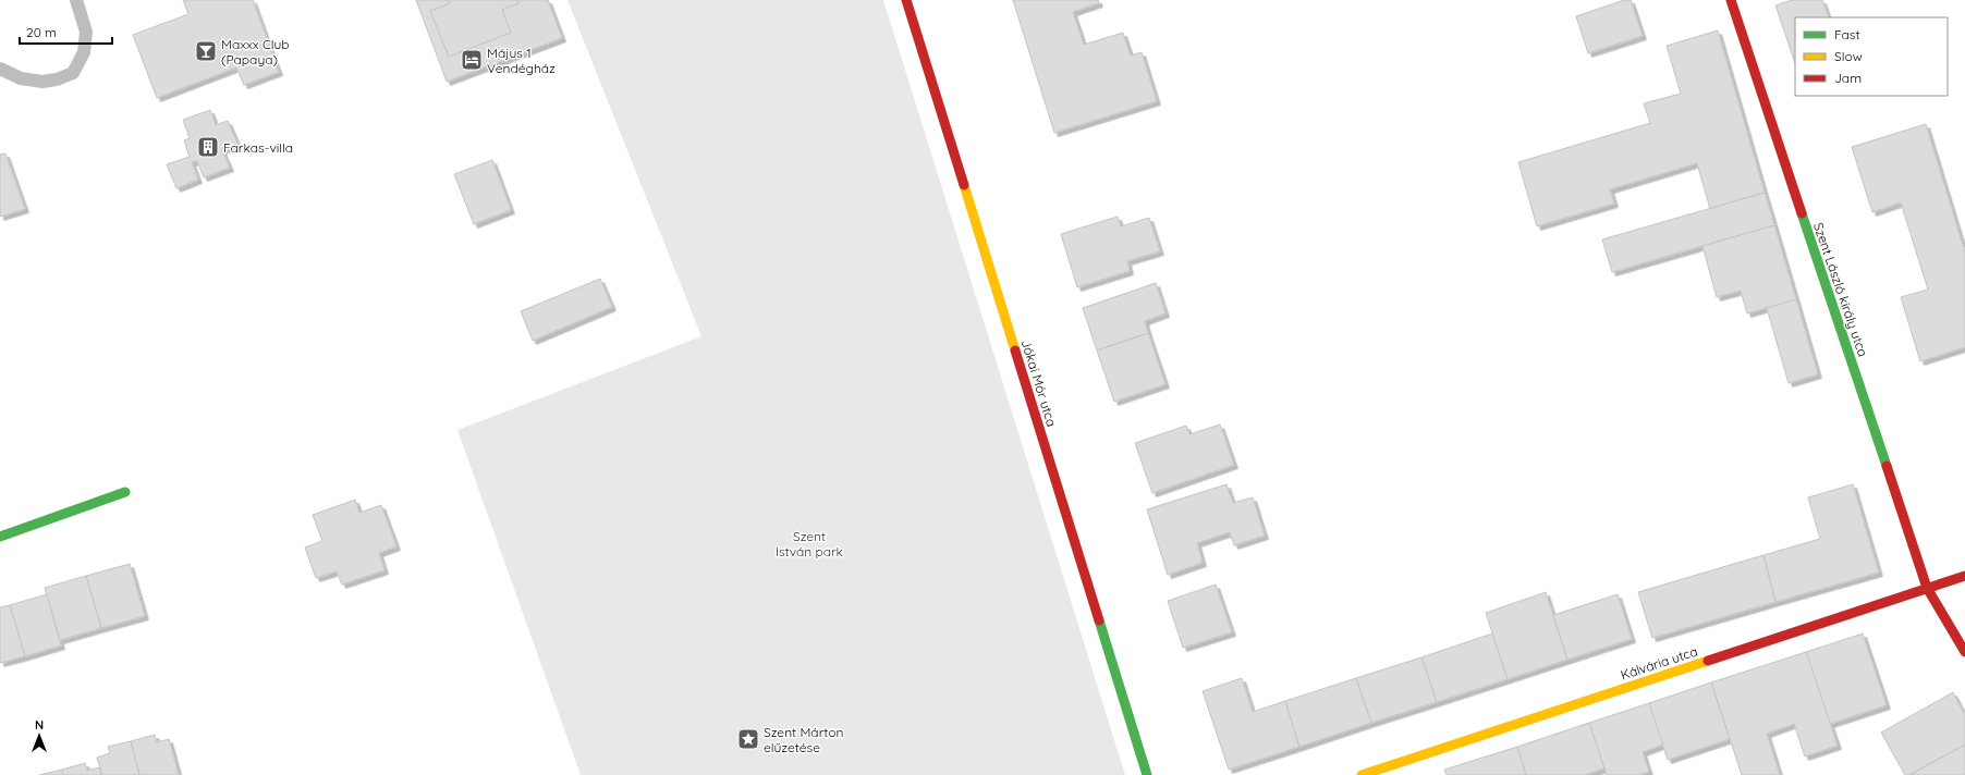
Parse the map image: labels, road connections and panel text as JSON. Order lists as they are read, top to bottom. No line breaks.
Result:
{"streets":{"street":["Szent László király utca","Jókai Mór utca","Kálvária utca"]},"crossings":[["Szent László király utca","Kálvária utca"]],"parks":["Szent István park"],"places":{"bar":["Maxxx Club (Papaya)"],"hotel":["Május 1 Vendégház"],"building":["Farkas-villa"],"place":["Szent Márton elűzetése"]},"legend":["Fast","Slow","Jam"],"scale_bar":"20 m","north":"top"}
